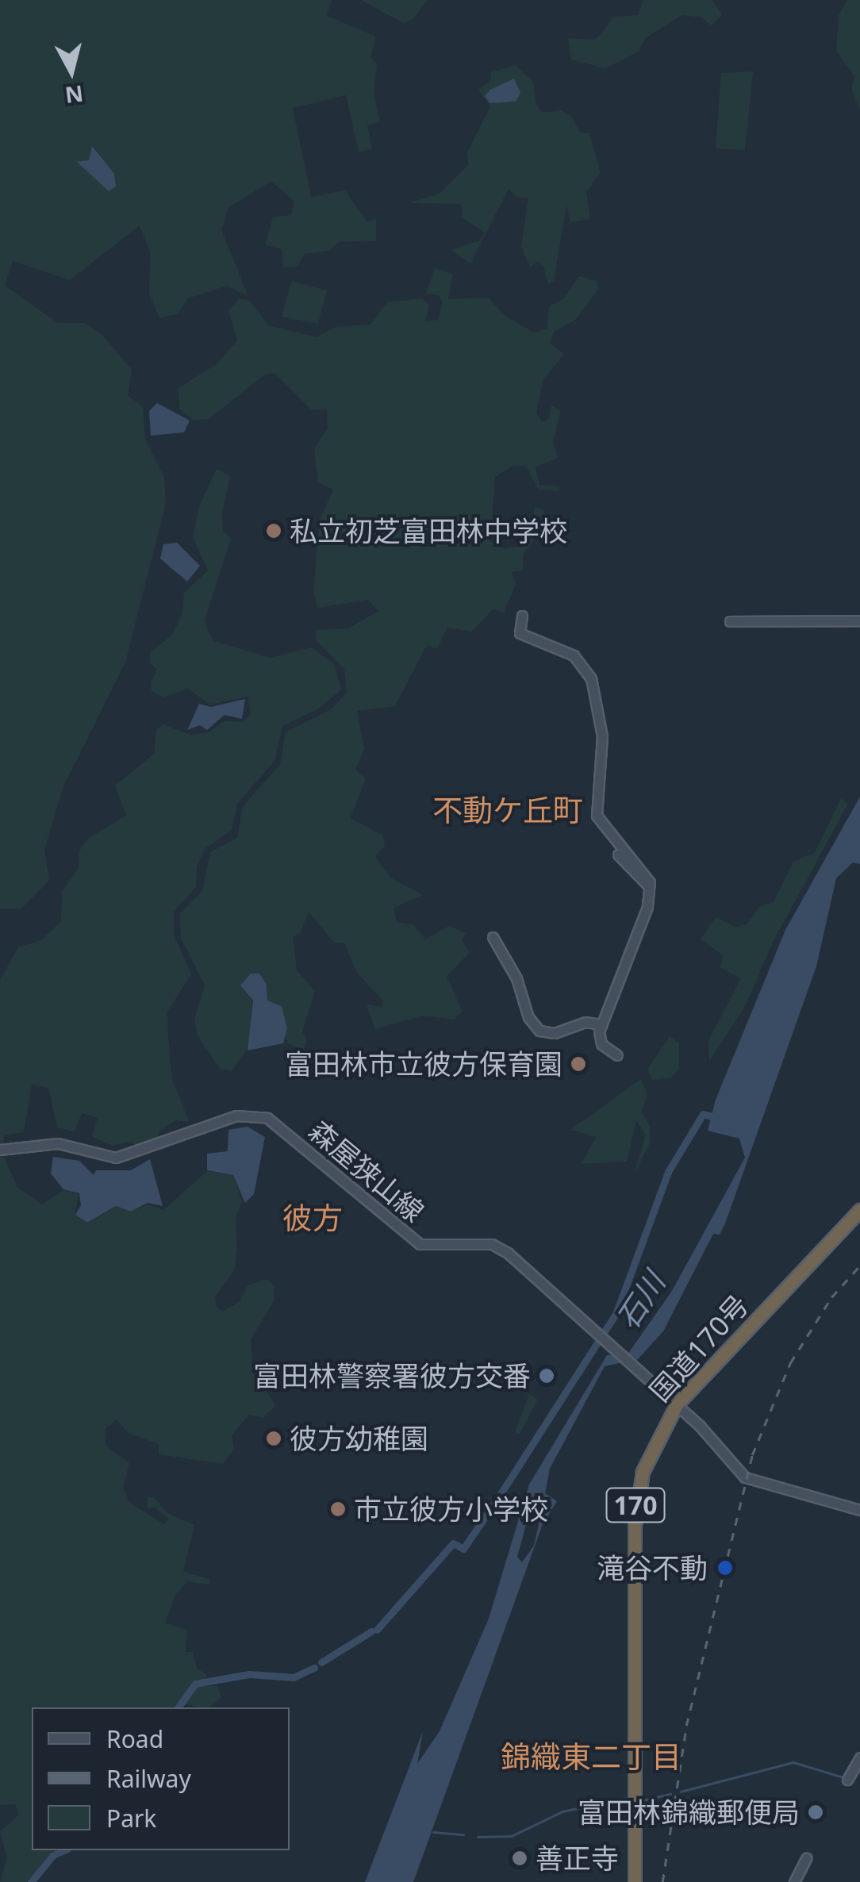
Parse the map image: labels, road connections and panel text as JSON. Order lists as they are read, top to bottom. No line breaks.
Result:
{"streets":{"highway":["国道170号","170"],"main road":["森屋狭山線"]},"crossings":[["森屋狭山線","国道170号"]],"districts":["不動ケ丘町","彼方","錦織東二丁目"],"water":["石川"],"places":["私立初芝富田林中学校","富田林市立彼方保育園","富田林警察署彼方交番","彼方幼稚園","市立彼方小学校","滝谷不動","富田林錦織郵便局","善正寺"],"legend":["Road","Railway","Park"],"north":"bottom"}
